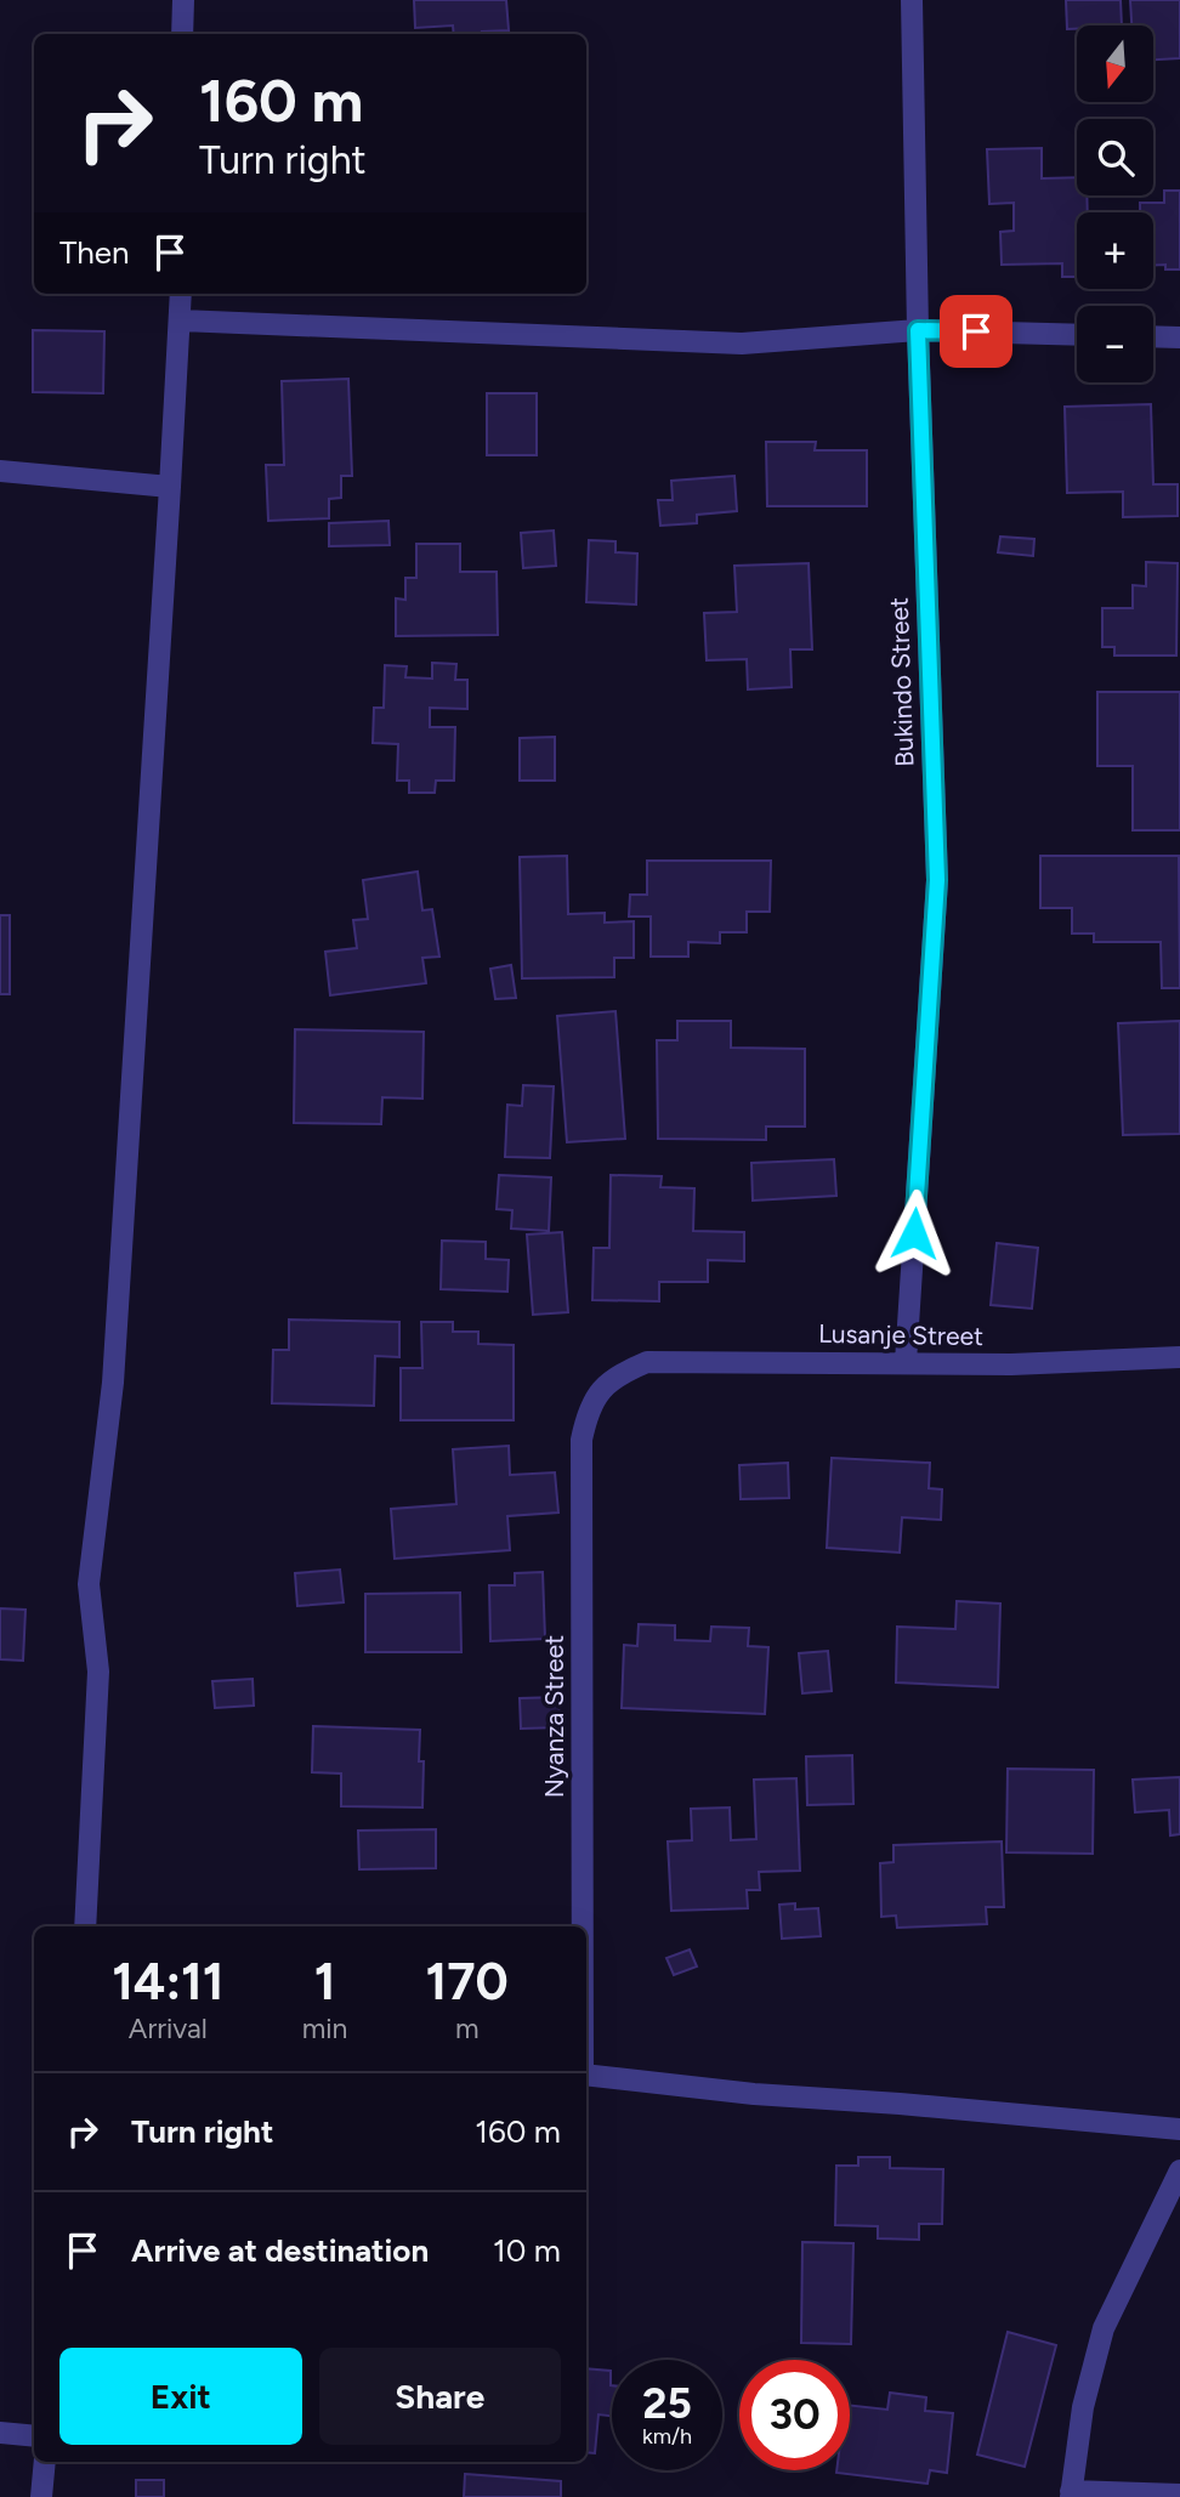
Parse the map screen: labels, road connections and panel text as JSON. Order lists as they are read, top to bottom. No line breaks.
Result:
{"streets":{"street":["Bukindo Street","Lusanje Street","Nyanza Street"]},"crossings":[["Bukindo Street","Lusanje Street"],["Lusanje Street","Nyanza Street"]],"north":"bottom","page":{"map_buttons":["+","−"],"turn":["160 m","Turn right"],"then":"Then","eta":["14:11","Arrival","1","min","170","m"],"list":[{"name":"Turn right","value":"160 m"},{"name":"Arrive at destination","value":"10 m"}],"buttons":["Exit","Share"],"speed":"25 km/h","limit":"30"}}
